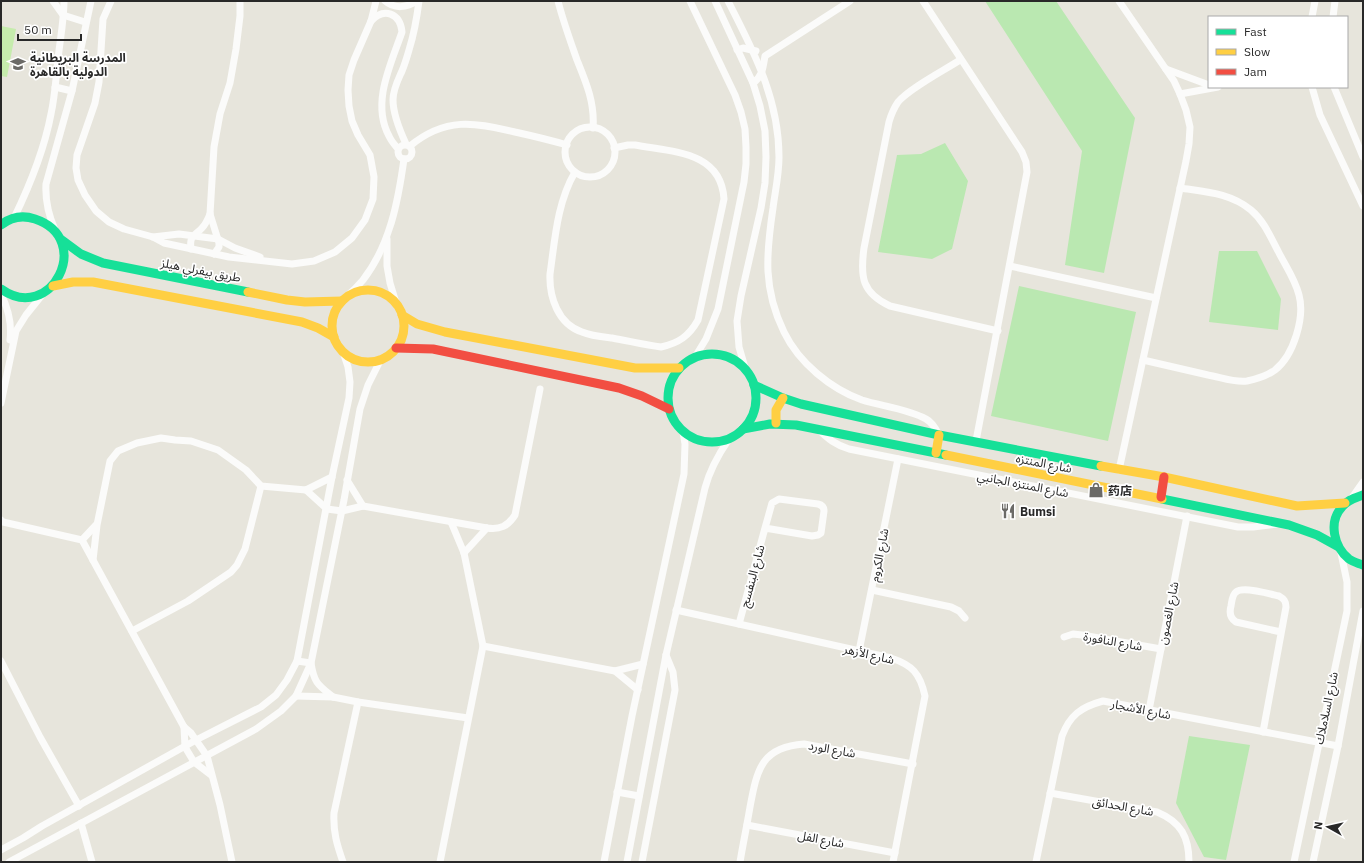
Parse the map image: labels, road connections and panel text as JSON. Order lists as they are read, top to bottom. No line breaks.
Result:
{"streets":{"street":["طريق بيفرلي هيلز","شارع المنتزه","شارع المنتزه الجانبي","شارع الكروم","شارع البنفسج","شارع الغصون","شارع النافورة","شارع الأزهر","شارع السلاملاك","شارع الأشجار","شارع الورد","شارع الحدائق","شارع الفل"]},"crossings":[["شارع المنتزه","شارع المنتزه الجانبي"],["شارع المنتزه","شارع السلاملاك"],["شارع المنتزه الجانبي","شارع الكروم"],["شارع المنتزه الجانبي","شارع الغصون"],["شارع الكروم","شارع الأزهر"],["شارع البنفسج","شارع الأزهر"],["شارع الغصون","شارع النافورة"],["شارع الغصون","شارع الأشجار"],["شارع الأزهر","شارع الورد"],["شارع الأزهر","شارع الفل"],["شارع السلاملاك","شارع الأشجار"],["شارع الأشجار","شارع الحدائق"],["شارع الورد","شارع الفل"]],"places":{"school or university":["المدرسة البريطانية الدولية بالقاهرة"],"shop":["药店"],"restaurant":["Bumsi"]},"legend":["Fast","Slow","Jam"],"scale_bar":"50 m","north":"left"}
